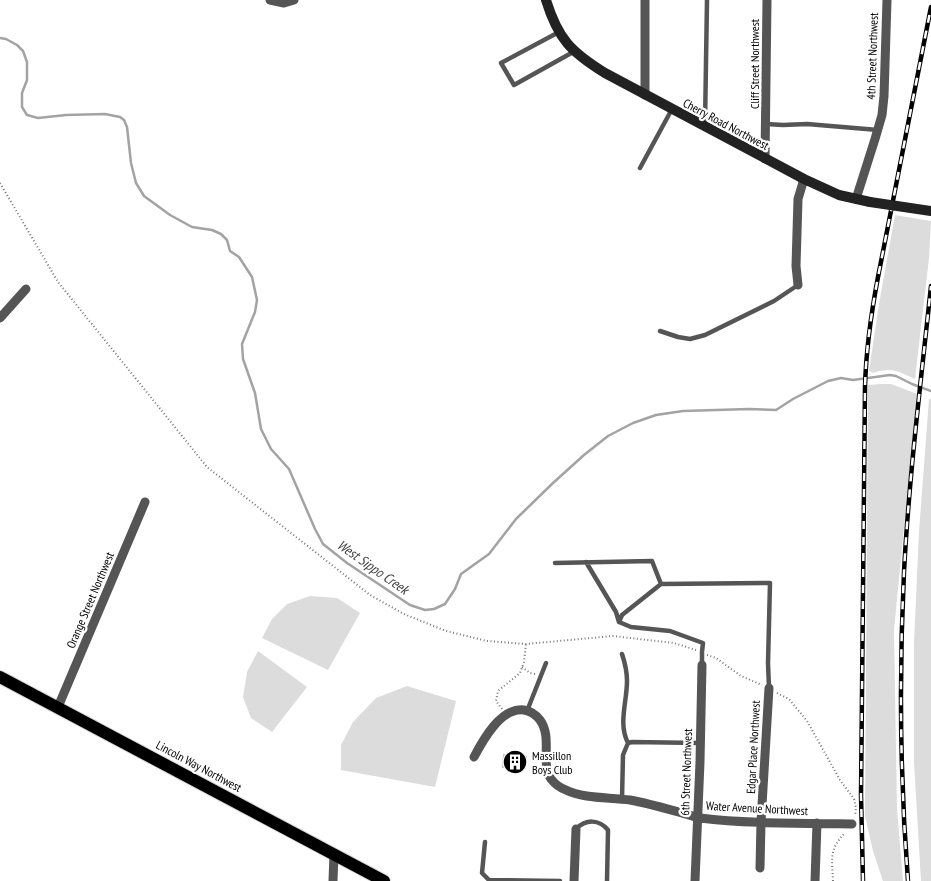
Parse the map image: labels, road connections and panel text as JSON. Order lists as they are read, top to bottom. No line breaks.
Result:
{"streets":{"main road":["Lincoln Way Northwest"],"street":["4th Street Northwest","Cliff Street Northwest","Cherry Road Northwest","Orange Street Northwest","Edgar Place Northwest","6th Street Northwest","Water Avenue Northwest"]},"crossings":[["4th Street Northwest","Cherry Road Northwest"],["Cliff Street Northwest","Cherry Road Northwest"],["Orange Street Northwest","Lincoln Way Northwest"],["Edgar Place Northwest","Water Avenue Northwest"],["6th Street Northwest","Water Avenue Northwest"]],"water":["West Sippo Creek"],"places":{"building":["Massillon Boys Club"]}}
